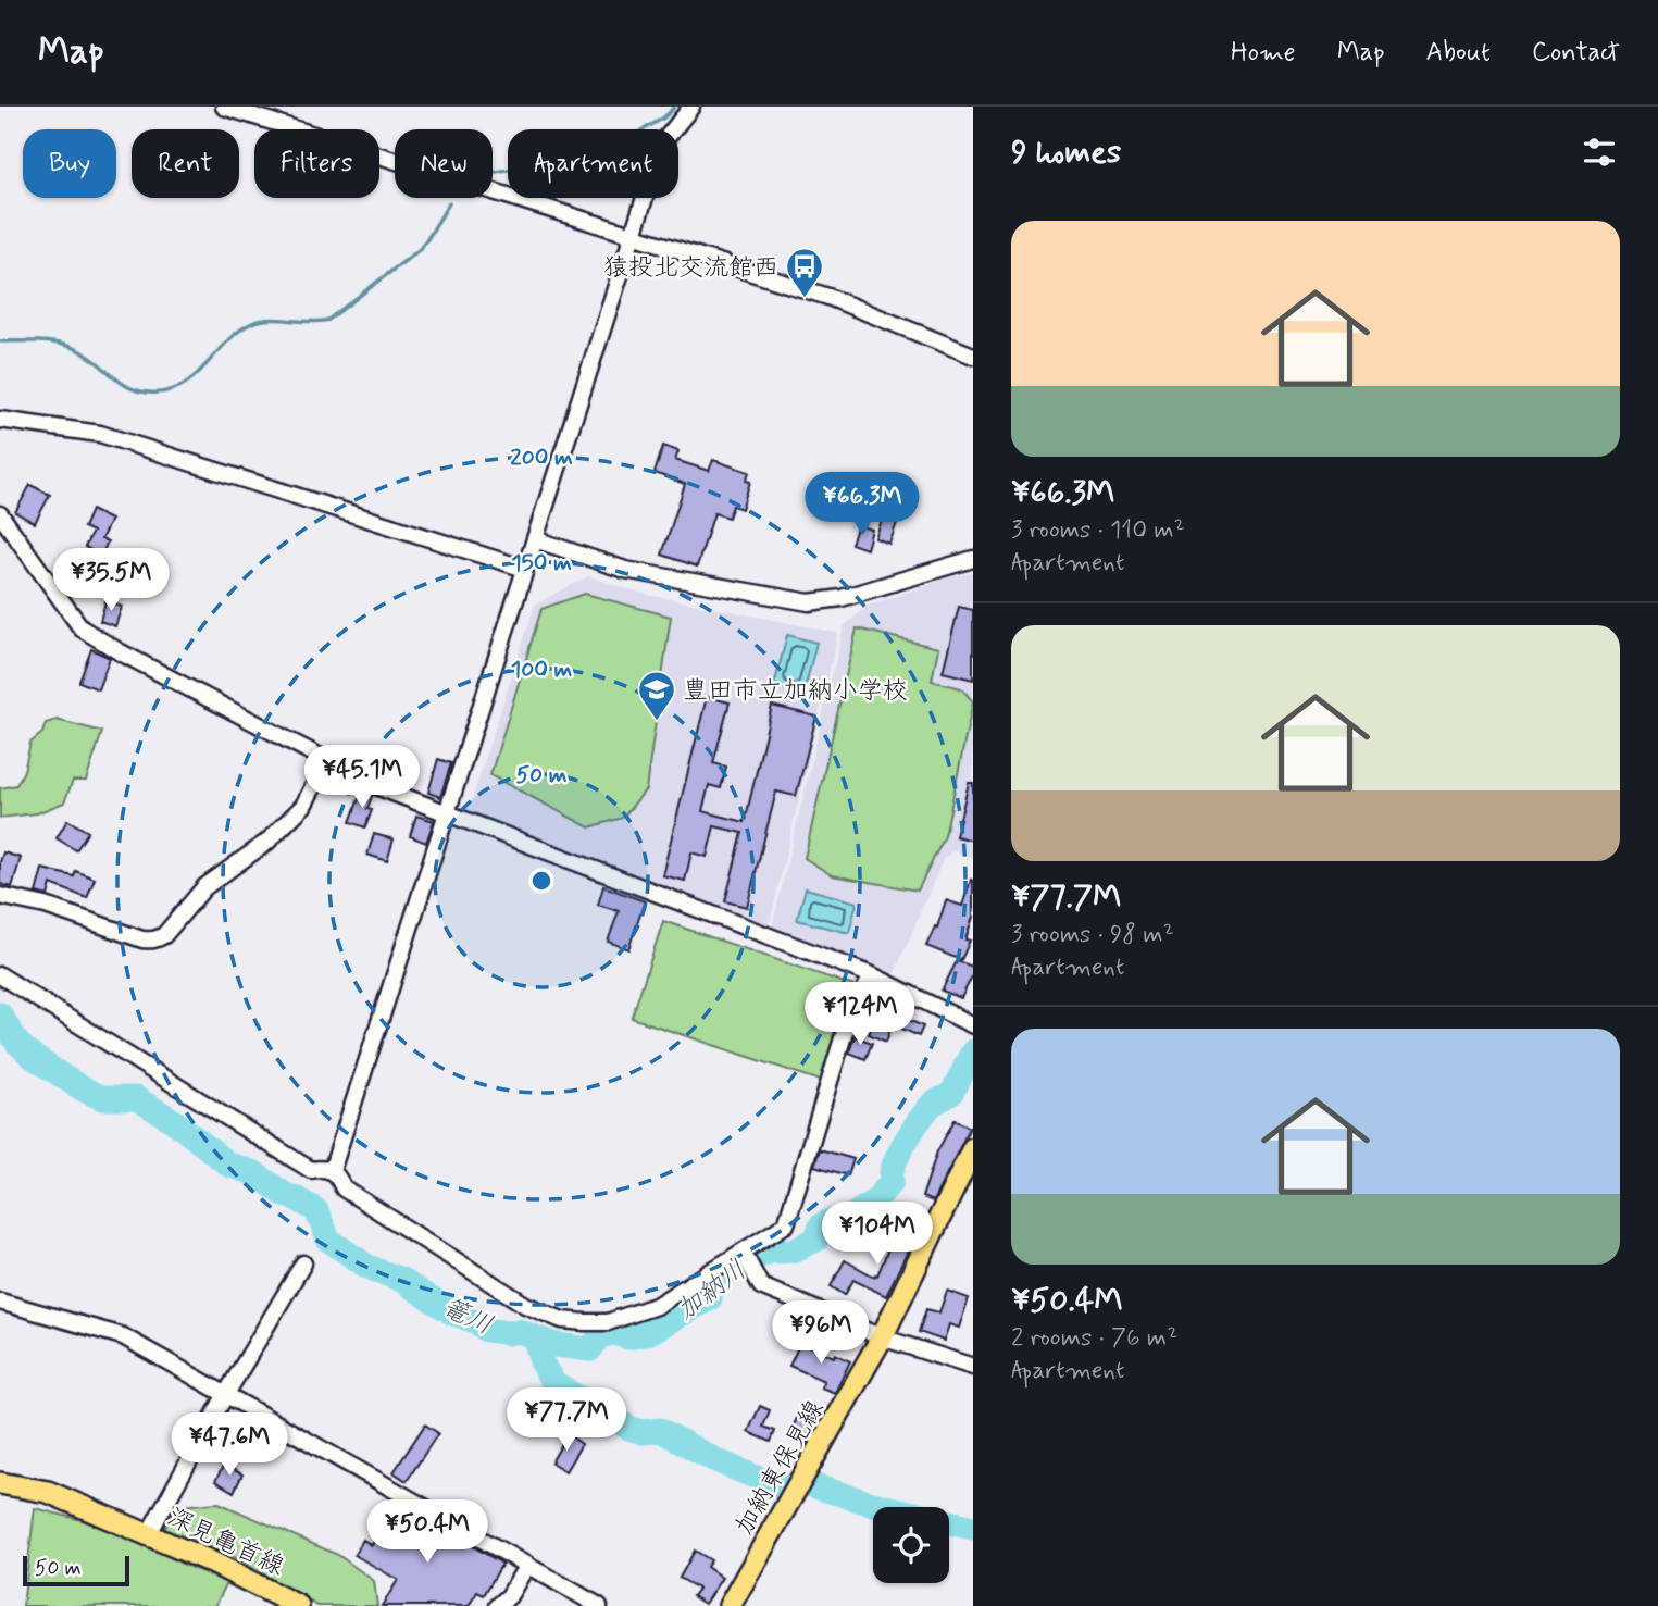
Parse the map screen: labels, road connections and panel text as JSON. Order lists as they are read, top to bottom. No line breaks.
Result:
{"streets":{"main road":["加納東保見線","深見亀首線"]},"water":["加納川","篭川"],"places":{"bus stop":["猿投北交流館西"],"school or university":["豊田市立加納小学校"]},"scale_bar":"50 m","page":{"header":"Map","nav":["Home","Map","About","Contact"],"heading":"9 homes","chip":["Buy","Rent","Filters","New","Apartment"],"list":[{"name":"¥66.3M","note":"3 rooms · 110 m² · Apartment"},{"name":"¥77.7M","note":"3 rooms · 98 m² · Apartment"},{"name":"¥50.4M","note":"2 rooms · 76 m² · Apartment"}],"price":["¥66.3M","¥35.5M","¥45.1M","¥124M","¥104M","¥96M","¥77.7M","¥47.6M","¥50.4M"],"scale":"50 m"},"rings":["200 m","150 m","100 m","50 m"]}
